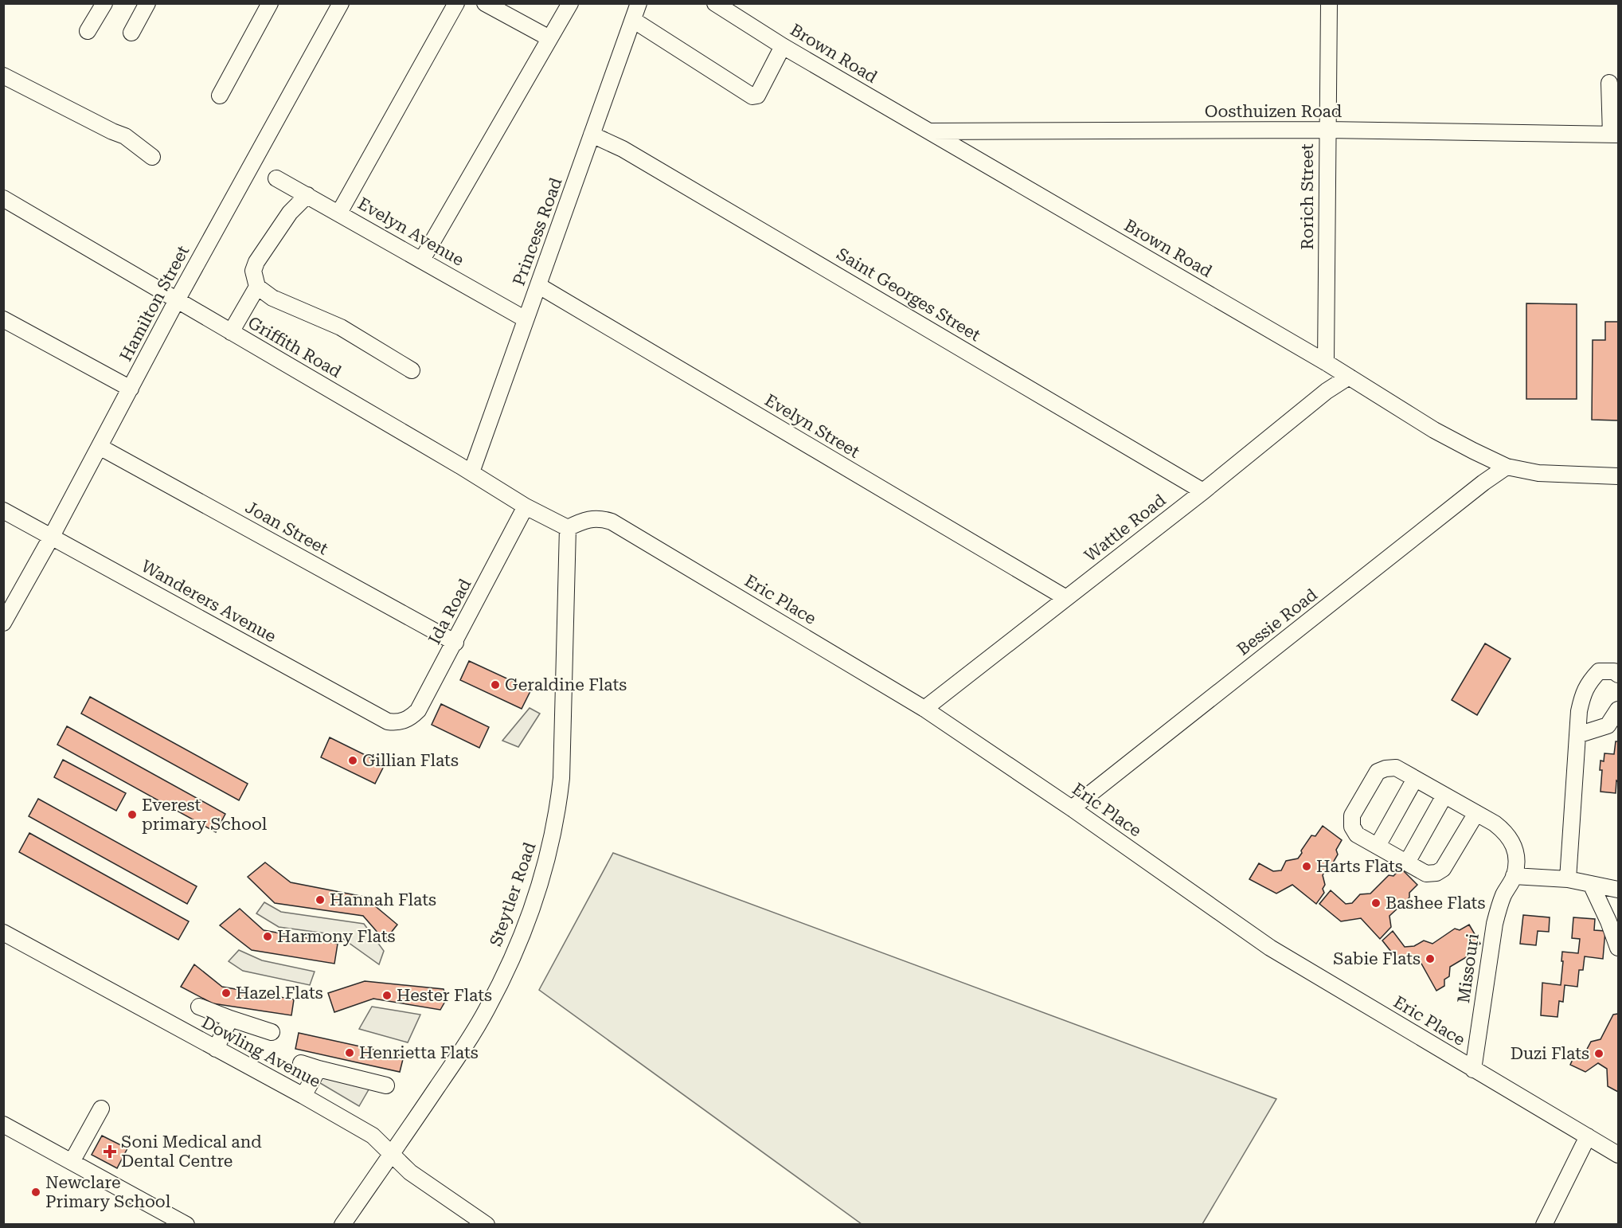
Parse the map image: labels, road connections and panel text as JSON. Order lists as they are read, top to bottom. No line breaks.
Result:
{"streets":{"street":["Brown Road","Oosthuizen Road","Rorich Street","Evelyn Avenue","Princess Road","Saint Georges Street","Hamilton Street","Griffith Road","Evelyn Street","Joan Street","Wattle Road","Eric Place","Wanderers Avenue","Ida Road","Bessie Road","Steytler Road","Missouri","Dowling Avenue"]},"crossings":[["Brown Road","Oosthuizen Road"],["Brown Road","Rorich Street"],["Brown Road","Wattle Road"],["Brown Road","Bessie Road"],["Oosthuizen Road","Rorich Street"],["Evelyn Avenue","Princess Road"],["Princess Road","Saint Georges Street"],["Princess Road","Griffith Road"],["Princess Road","Evelyn Street"],["Saint Georges Street","Wattle Road"],["Hamilton Street","Griffith Road"],["Hamilton Street","Joan Street"],["Hamilton Street","Wanderers Avenue"],["Griffith Road","Eric Place"],["Griffith Road","Ida Road"],["Griffith Road","Steytler Road"],["Evelyn Street","Wattle Road"],["Joan Street","Ida Road"],["Wattle Road","Eric Place"],["Eric Place","Bessie Road"],["Eric Place","Steytler Road"],["Eric Place","Missouri"],["Wanderers Avenue","Ida Road"],["Steytler Road","Dowling Avenue"]],"places":{"other":["Geraldine Flats","Gillian Flats","Everest primary School","Harts Flats","Hannah Flats","Bashee Flats","Harmony Flats","Sabie Flats","Hazel Flats","Hester Flats","Henrietta Flats","Duzi Flats","Newclare Primary School"],"health":["Soni Medical and Dental Centre"]}}
